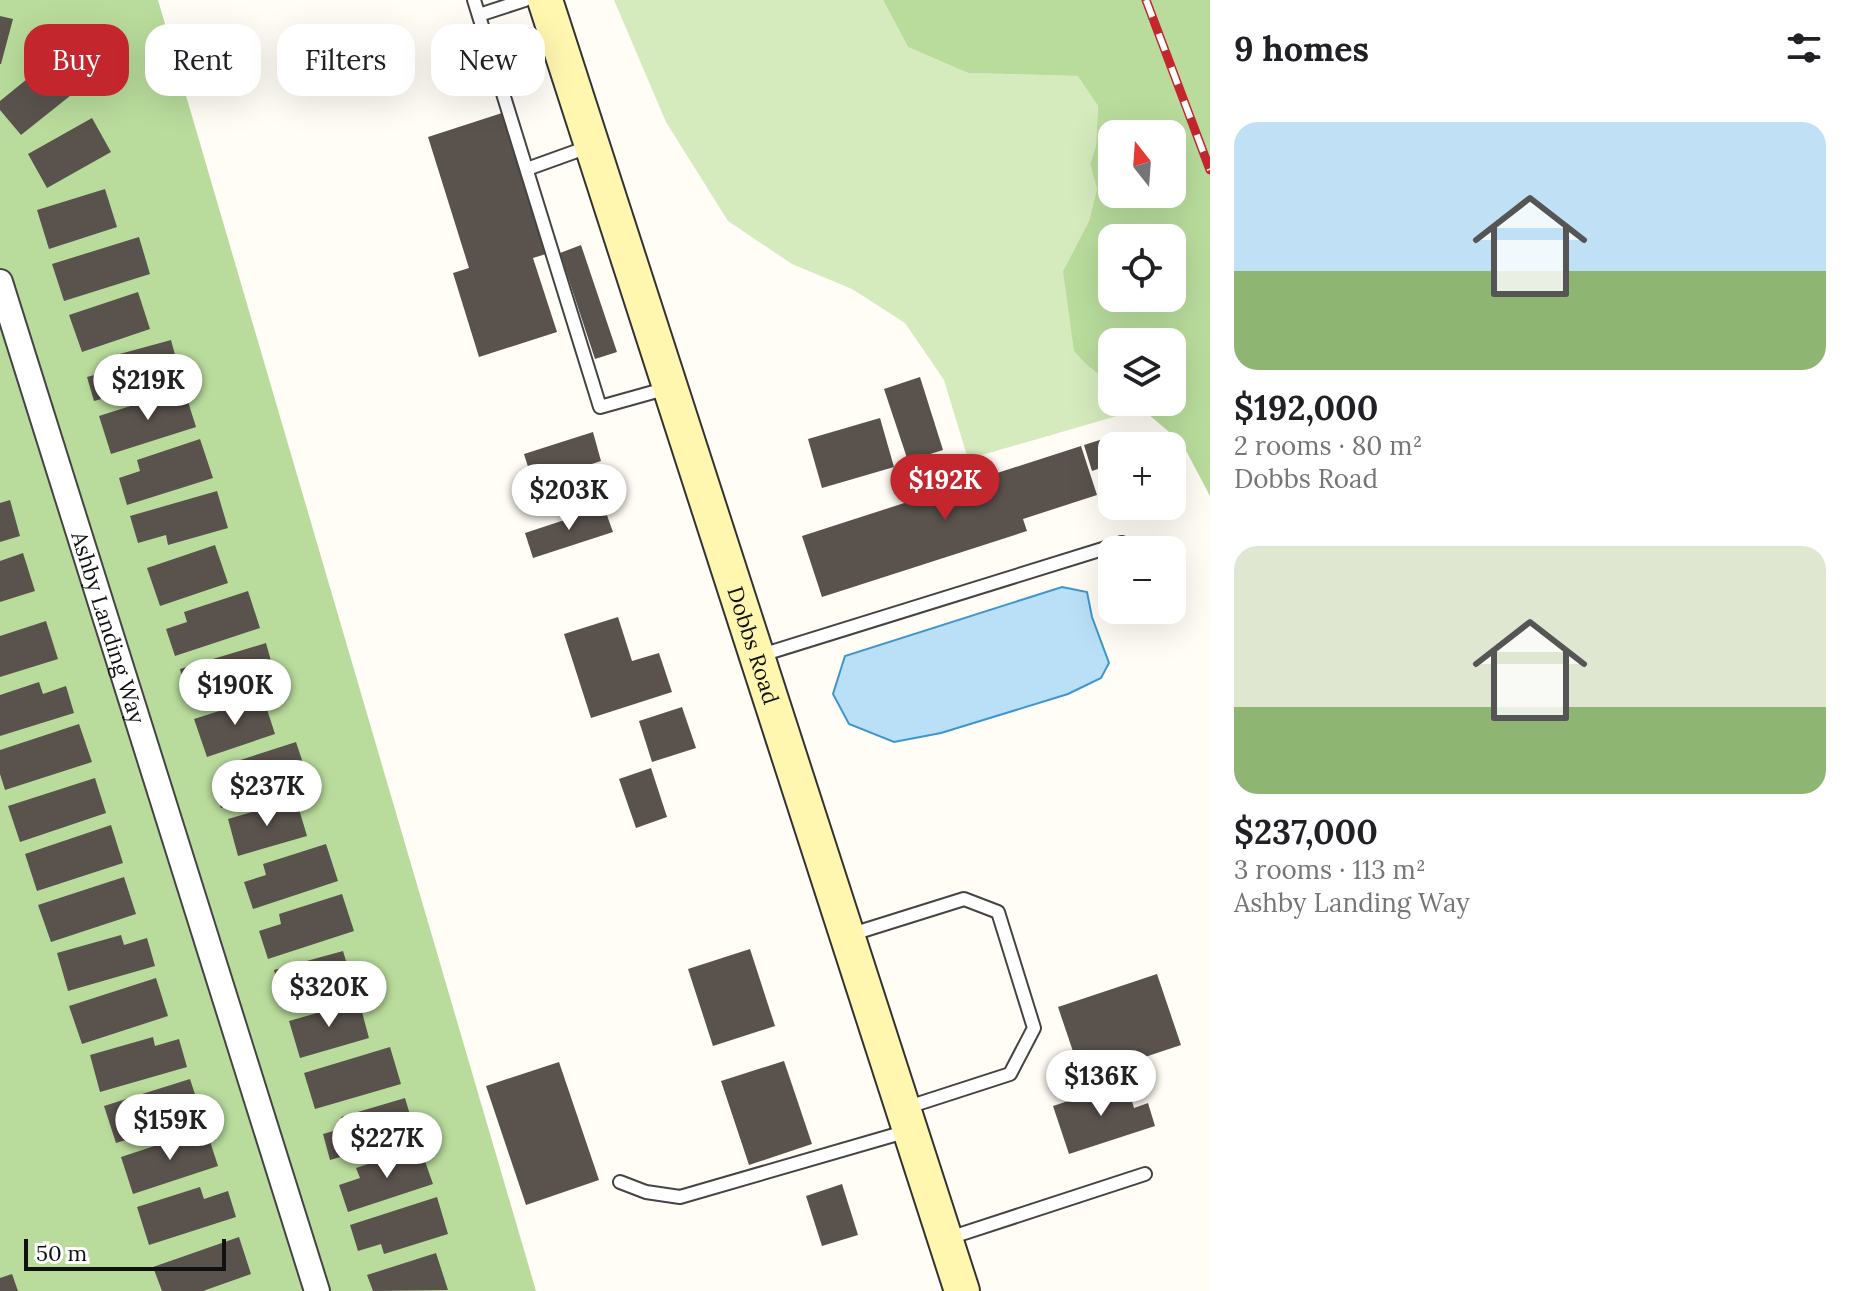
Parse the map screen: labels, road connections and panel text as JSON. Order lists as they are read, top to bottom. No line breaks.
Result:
{"streets":{"street":["Ashby Landing Way","Dobbs Road"]},"scale_bar":"50 m","north":"top","page":{"heading":"9 homes","chip":["Buy","Rent","Filters","New"],"list":[{"name":"$192,000","note":"2 rooms · 80 m² · Dobbs Road"},{"name":"$237,000","note":"3 rooms · 113 m² · Ashby Landing Way"}],"map_buttons":["+","−"],"price":["$219K","$192K","$203K","$190K","$237K","$320K","$136K","$159K","$227K"],"scale":"50 m"}}
